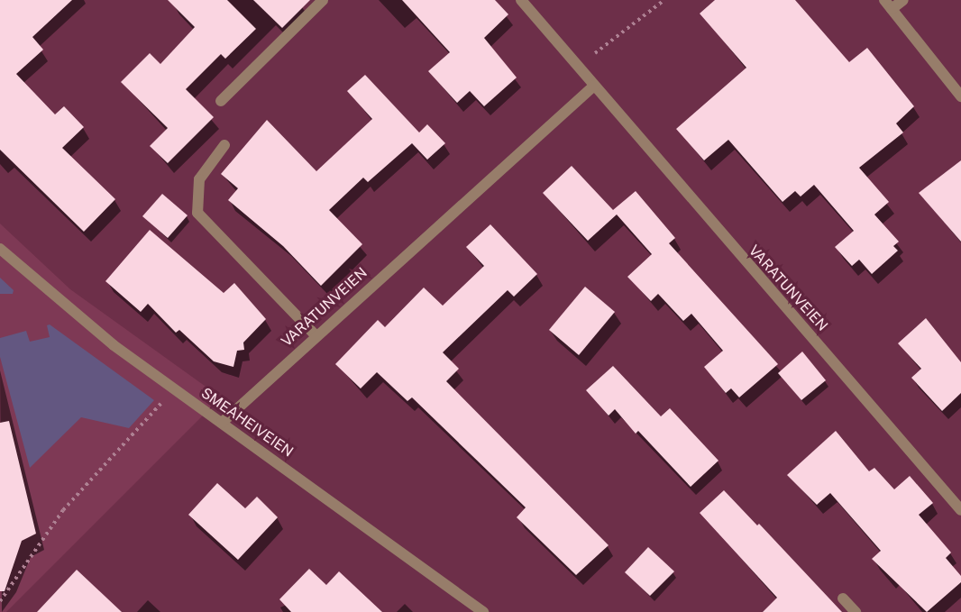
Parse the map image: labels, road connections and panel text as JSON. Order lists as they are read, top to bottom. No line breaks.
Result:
{"streets":{"street":["VARATUNVEIEN","SMEAHEIVEIEN"]},"crossings":[["VARATUNVEIEN","SMEAHEIVEIEN"]]}
